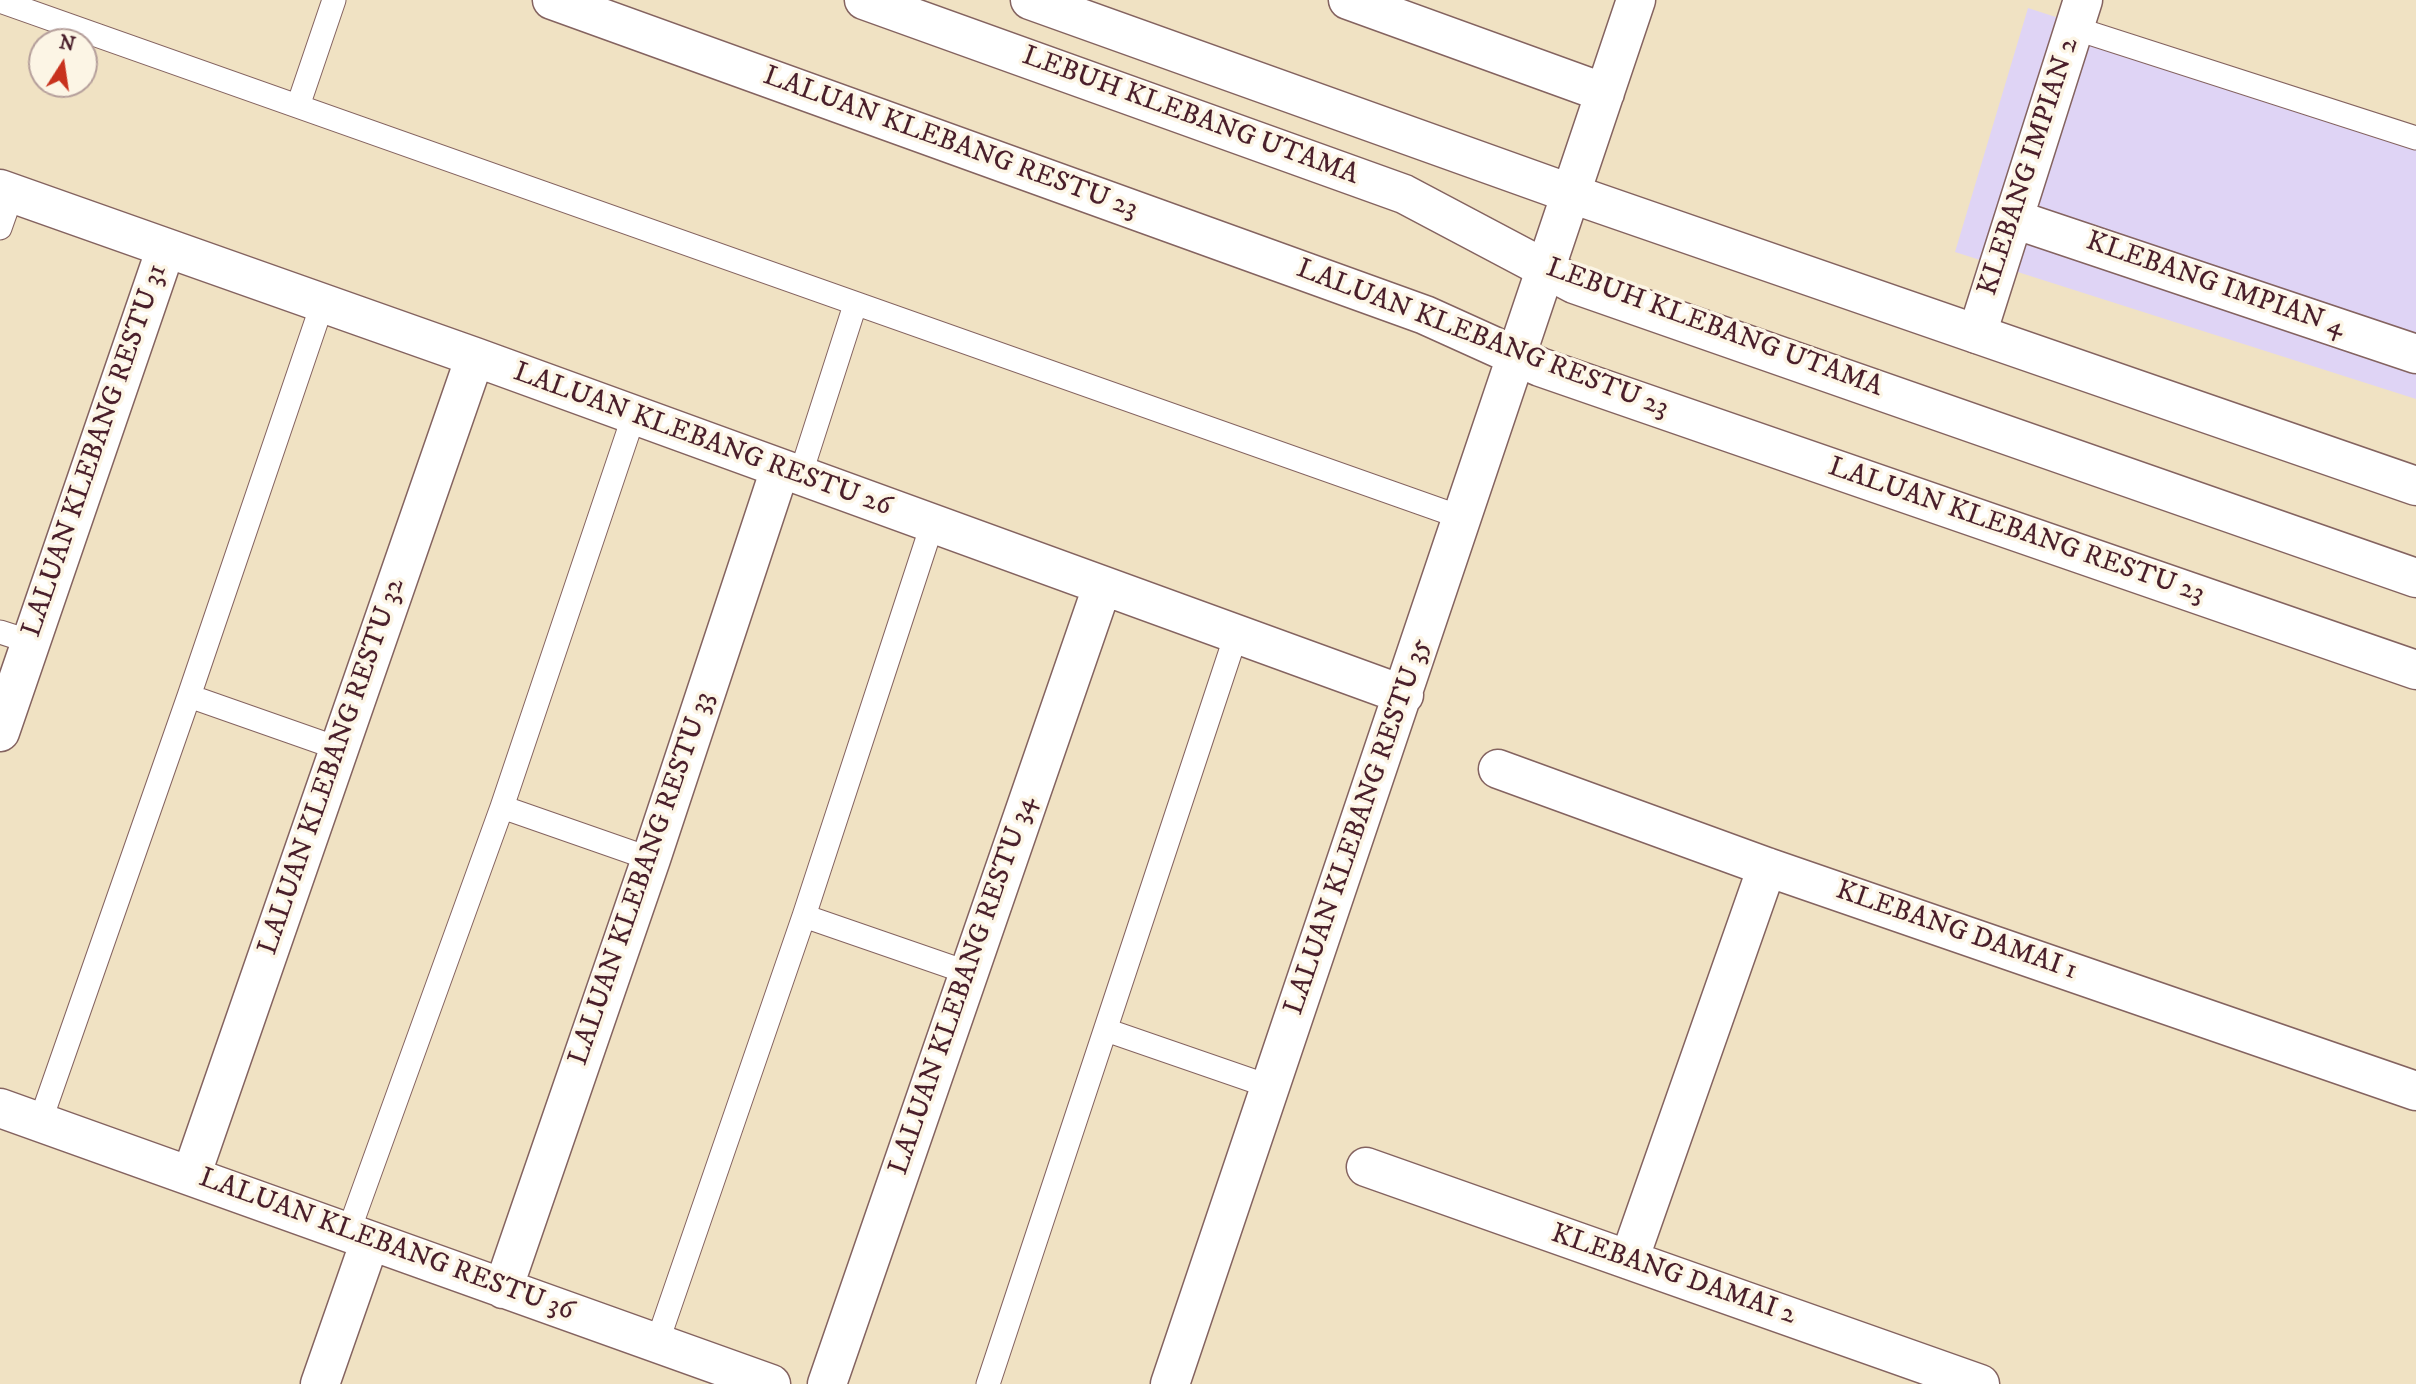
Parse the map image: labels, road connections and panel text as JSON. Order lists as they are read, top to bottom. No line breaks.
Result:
{"streets":{"street":["LEBUH KLEBANG UTAMA","LALUAN KLEBANG RESTU 23","KLEBANG IMPIAN 2","KLEBANG IMPIAN 4","LALUAN KLEBANG RESTU 26","LALUAN KLEBANG RESTU 31","LALUAN KLEBANG RESTU 32","LALUAN KLEBANG RESTU 35","LALUAN KLEBANG RESTU 33","KLEBANG DAMAI 1","LALUAN KLEBANG RESTU 34","LALUAN KLEBANG RESTU 36","KLEBANG DAMAI 2"]},"crossings":[["LEBUH KLEBANG UTAMA","KLEBANG IMPIAN 2"],["LEBUH KLEBANG UTAMA","LALUAN KLEBANG RESTU 35"],["LALUAN KLEBANG RESTU 23","LALUAN KLEBANG RESTU 35"],["KLEBANG IMPIAN 2","KLEBANG IMPIAN 4"],["LALUAN KLEBANG RESTU 26","LALUAN KLEBANG RESTU 31"],["LALUAN KLEBANG RESTU 26","LALUAN KLEBANG RESTU 32"],["LALUAN KLEBANG RESTU 26","LALUAN KLEBANG RESTU 35"],["LALUAN KLEBANG RESTU 26","LALUAN KLEBANG RESTU 33"],["LALUAN KLEBANG RESTU 26","LALUAN KLEBANG RESTU 34"],["LALUAN KLEBANG RESTU 32","LALUAN KLEBANG RESTU 36"],["LALUAN KLEBANG RESTU 33","LALUAN KLEBANG RESTU 36"]],"north":"top"}
